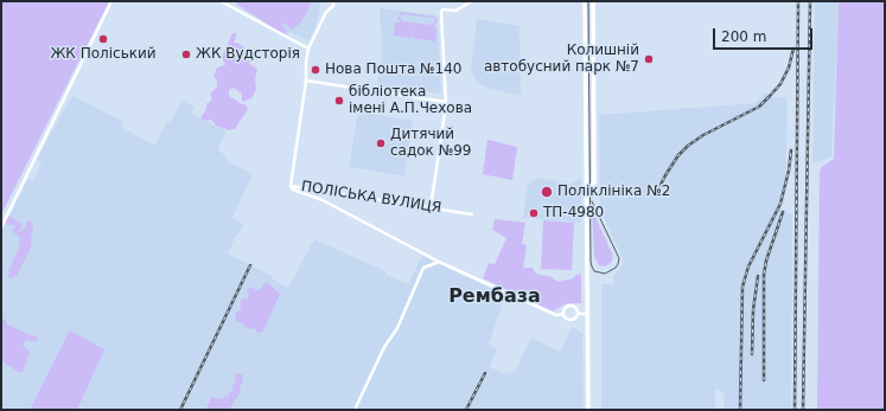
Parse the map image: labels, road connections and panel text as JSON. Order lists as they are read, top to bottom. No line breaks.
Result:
{"streets":{"street":["ПОЛІСЬКА ВУЛИЦЯ"]},"districts":["Рембаза"],"places":["ЖК Поліський","ЖК Вудсторія","Колишній автобусний парк №7","Нова Пошта №140","бібліотека імені А.П.Чехова","Дитячий садок №99","Поліклініка №2","ТП-4980"],"scale_bar":"200 m"}
